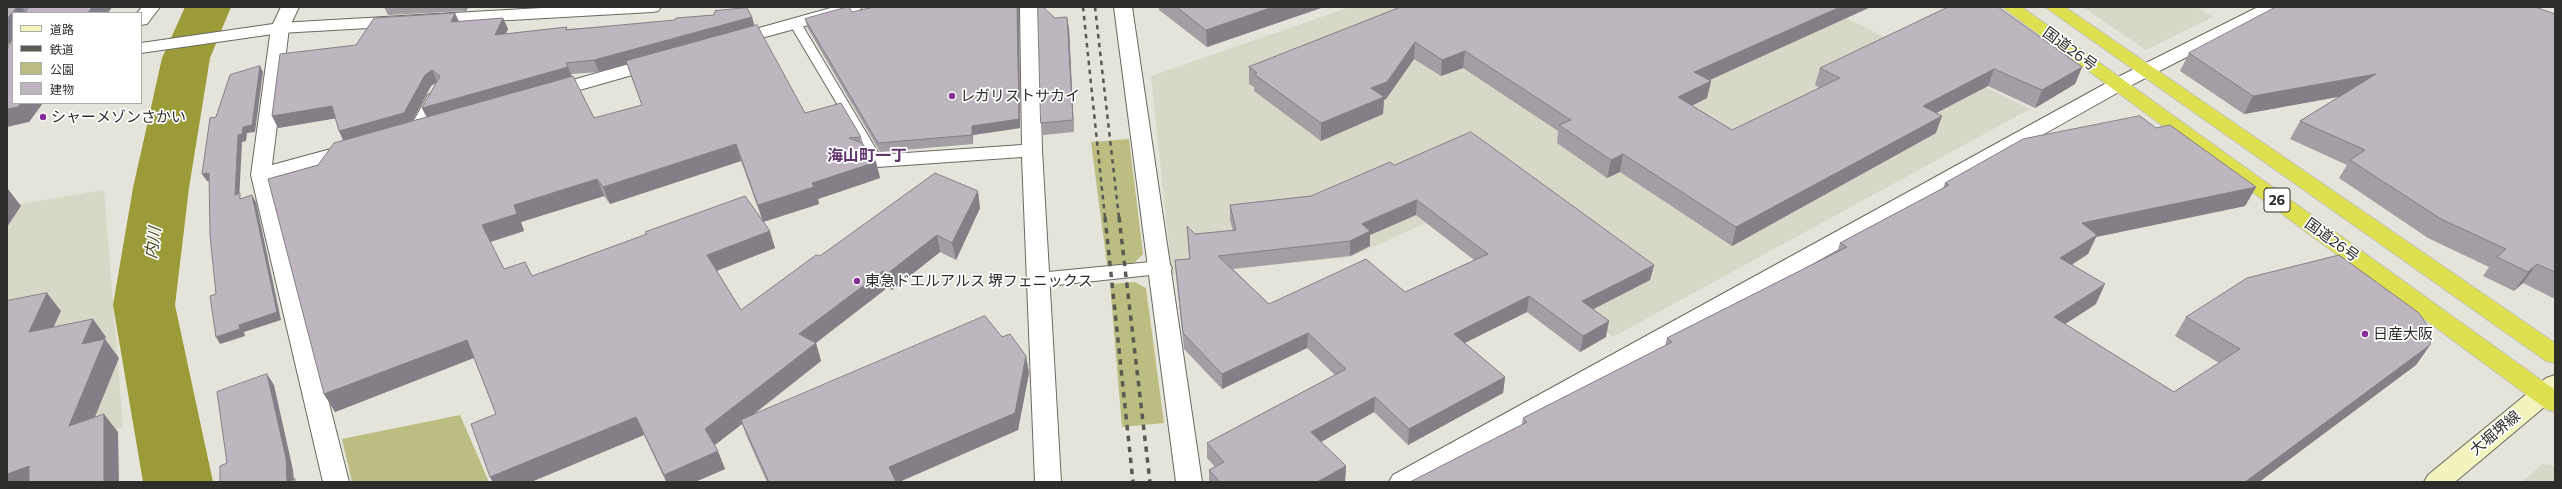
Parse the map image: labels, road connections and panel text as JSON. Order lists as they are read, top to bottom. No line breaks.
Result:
{"streets":{"highway":["国道26号","26"],"main road":["大堀堺線"]},"crossings":[["国道26号","大堀堺線"]],"districts":["海山町一丁"],"water":["内川"],"places":["レガリストサカイ","シャーメゾンさかい","東急ドエルアルス 堺フェニックス","日産大阪"],"legend":["道路","鉄道","公園","建物"]}
